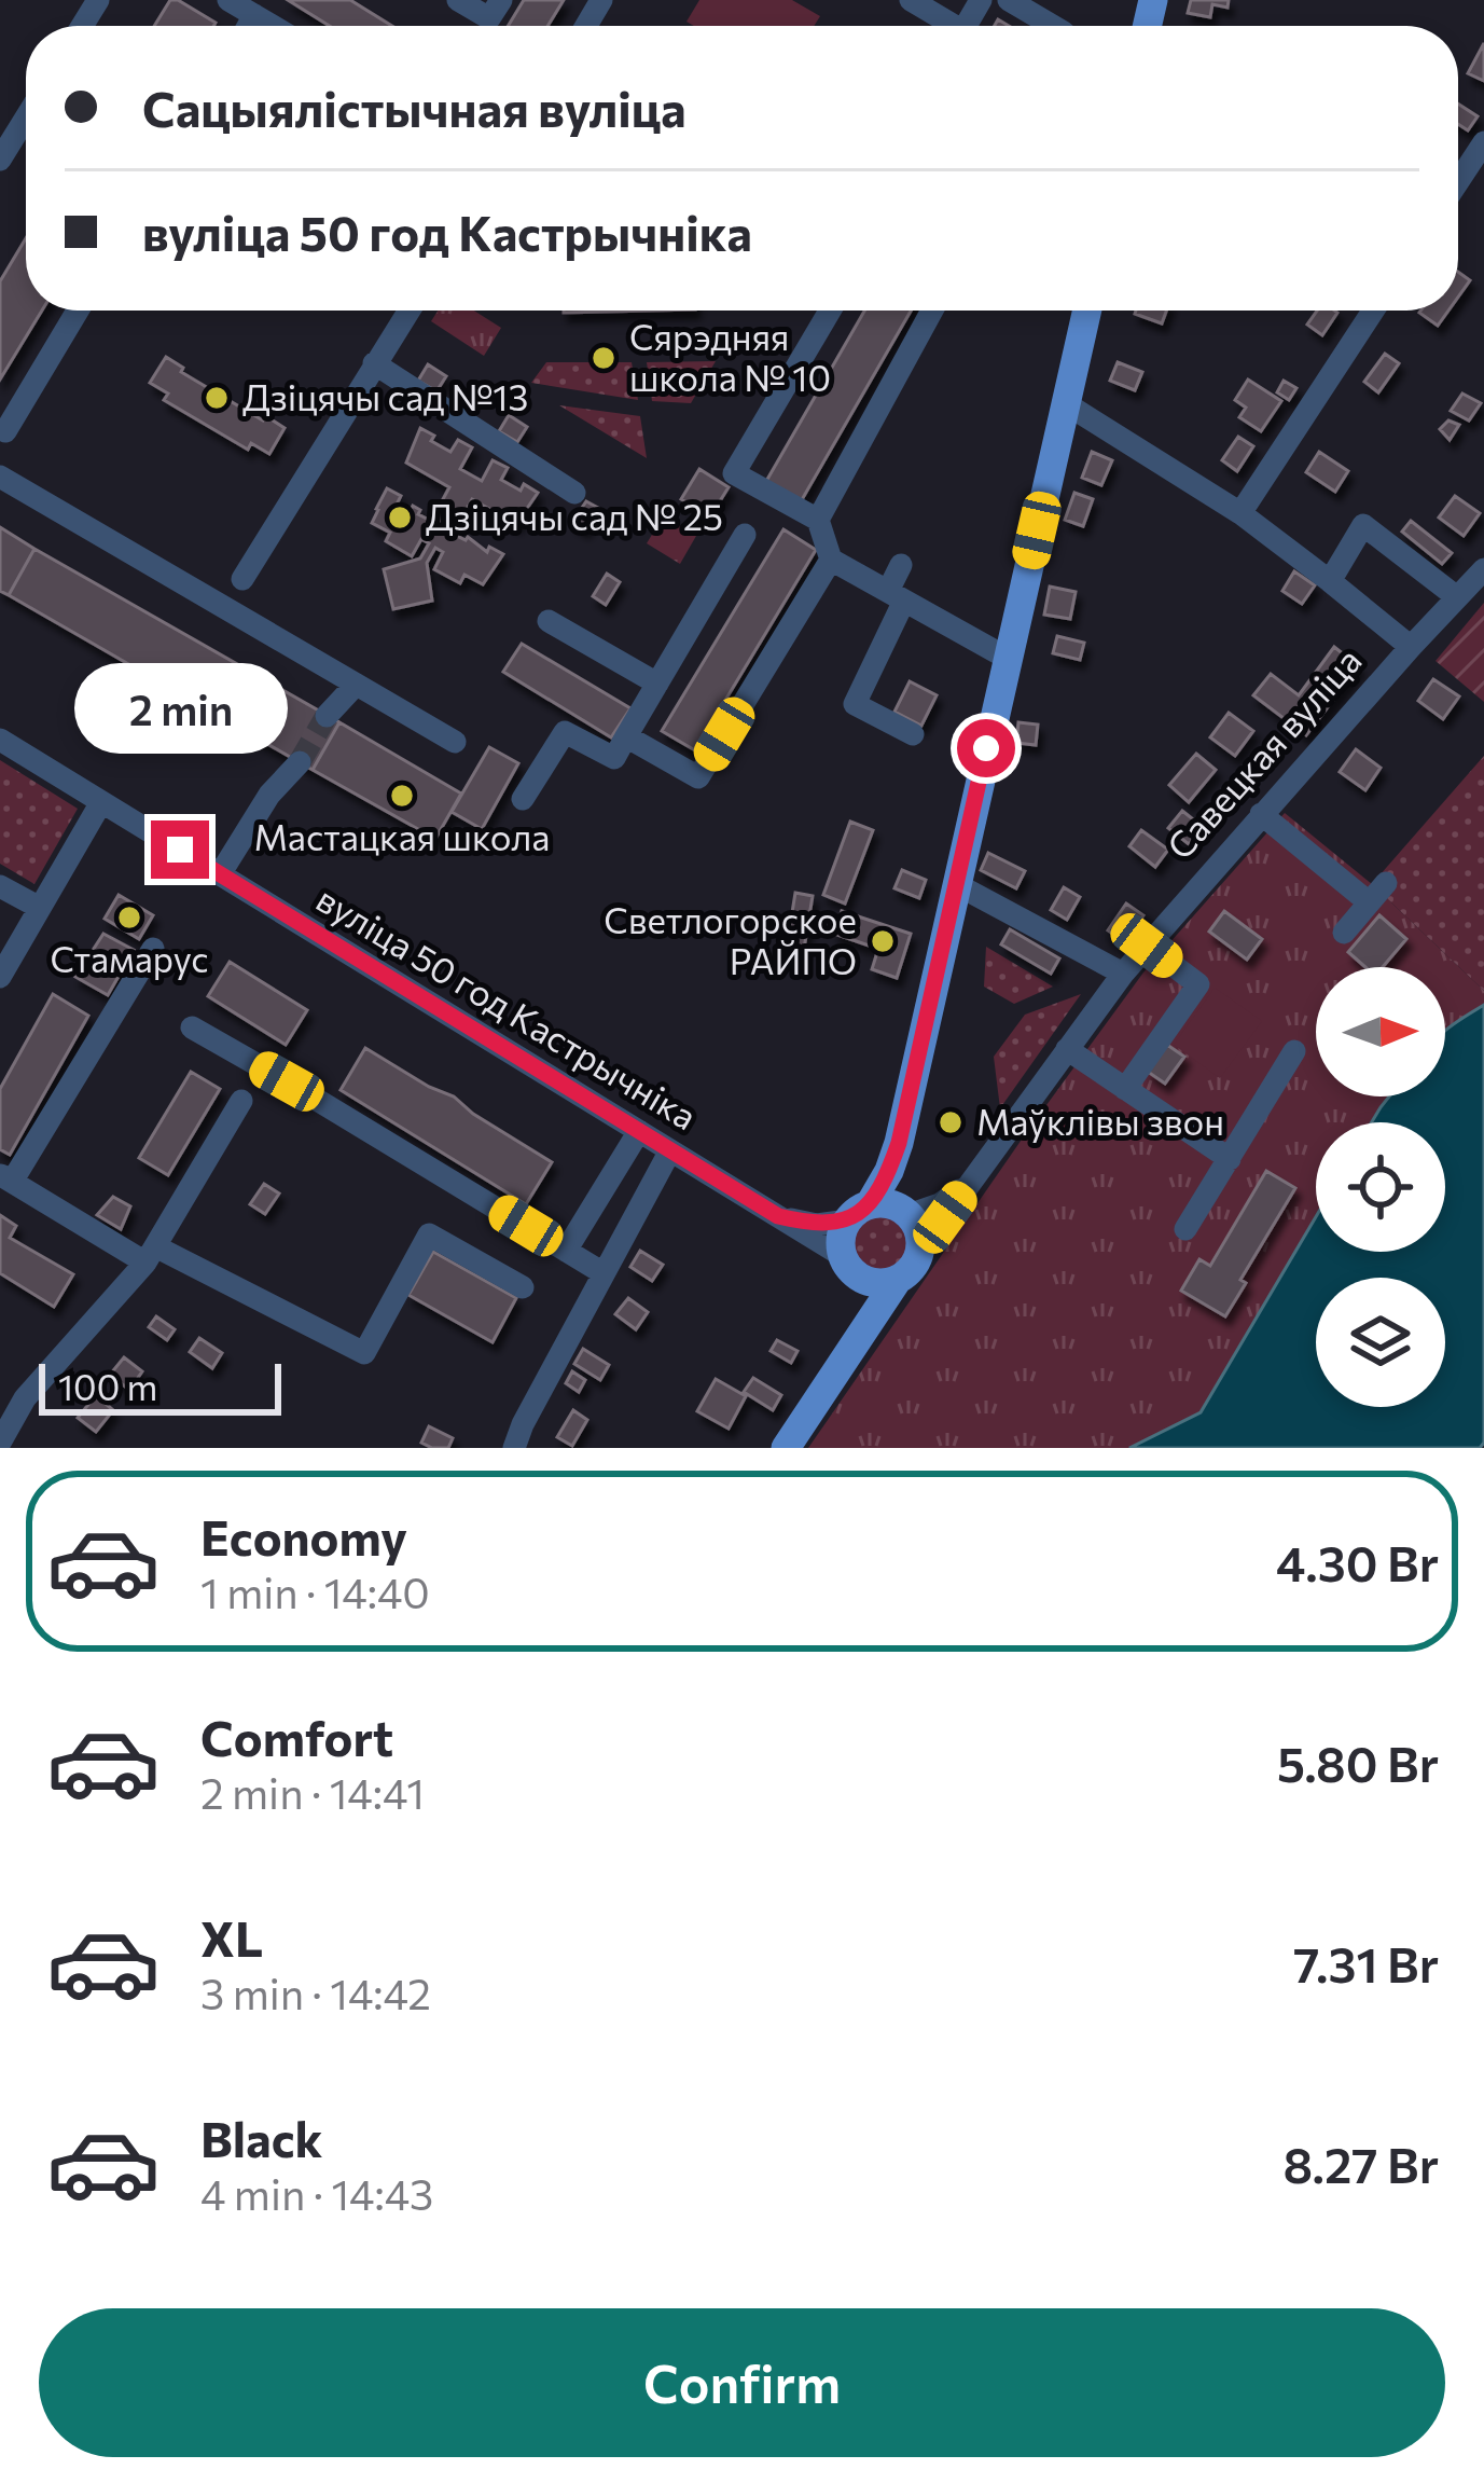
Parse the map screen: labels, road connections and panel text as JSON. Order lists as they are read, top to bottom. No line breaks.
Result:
{"streets":{"street":["Савецкая вуліца","вуліца 50 год Кастрычніка"]},"crossings":[["Савецкая вуліца","вуліца 50 год Кастрычніка"]],"places":["Сярэдняя школа № 10","Дзіцячы сад №13","Дзіцячы сад № 25","Мастацкая школа","Стамарус","Светлогорское РАЙПО","Маўклівы звон"],"scale_bar":"100 m","north":"right","page":{"banner":["Сацыялістычная вуліца","вуліца 50 год Кастрычніка"],"bubble":"2 min","scale":"100 m","list":[{"name":"Economy","note":"1 min · 14:40","value":"4.30 Br"},{"name":"Comfort","note":"2 min · 14:41","value":"5.80 Br"},{"name":"XL","note":"3 min · 14:42","value":"7.31 Br"},{"name":"Black","note":"4 min · 14:43","value":"8.27 Br"}],"buttons":"Confirm"}}
